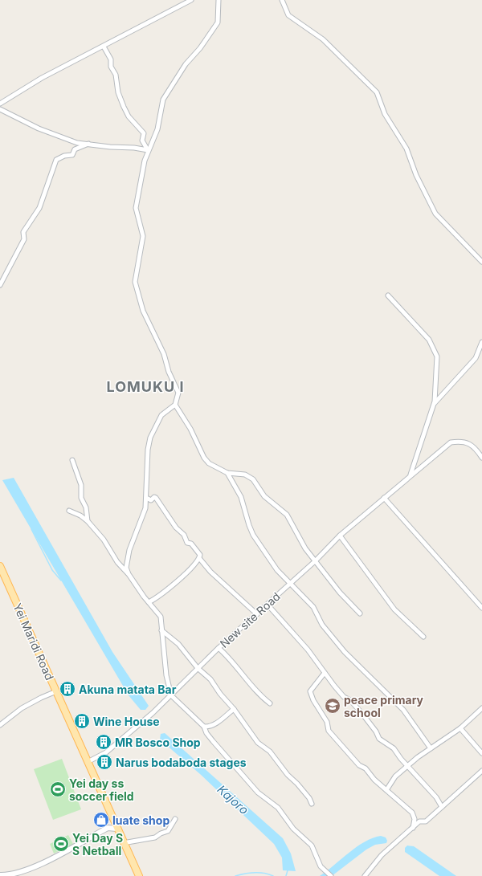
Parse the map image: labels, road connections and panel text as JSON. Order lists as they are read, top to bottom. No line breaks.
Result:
{"streets":{"main road":["Yei Maridi Road"],"street":["New site Road"]},"crossings":[["New site Road","Yei Maridi Road"]],"districts":["LOMUKU I"],"water":["Kajoro"],"places":{"building":["Akuna matata Bar","Wine House","MR Bosco Shop","Narus bodaboda stages"],"school or university":["peace primary school"],"sports":["Yei day ss soccer field","Yei Day S S Netball"],"shop":["luate shop"]}}
